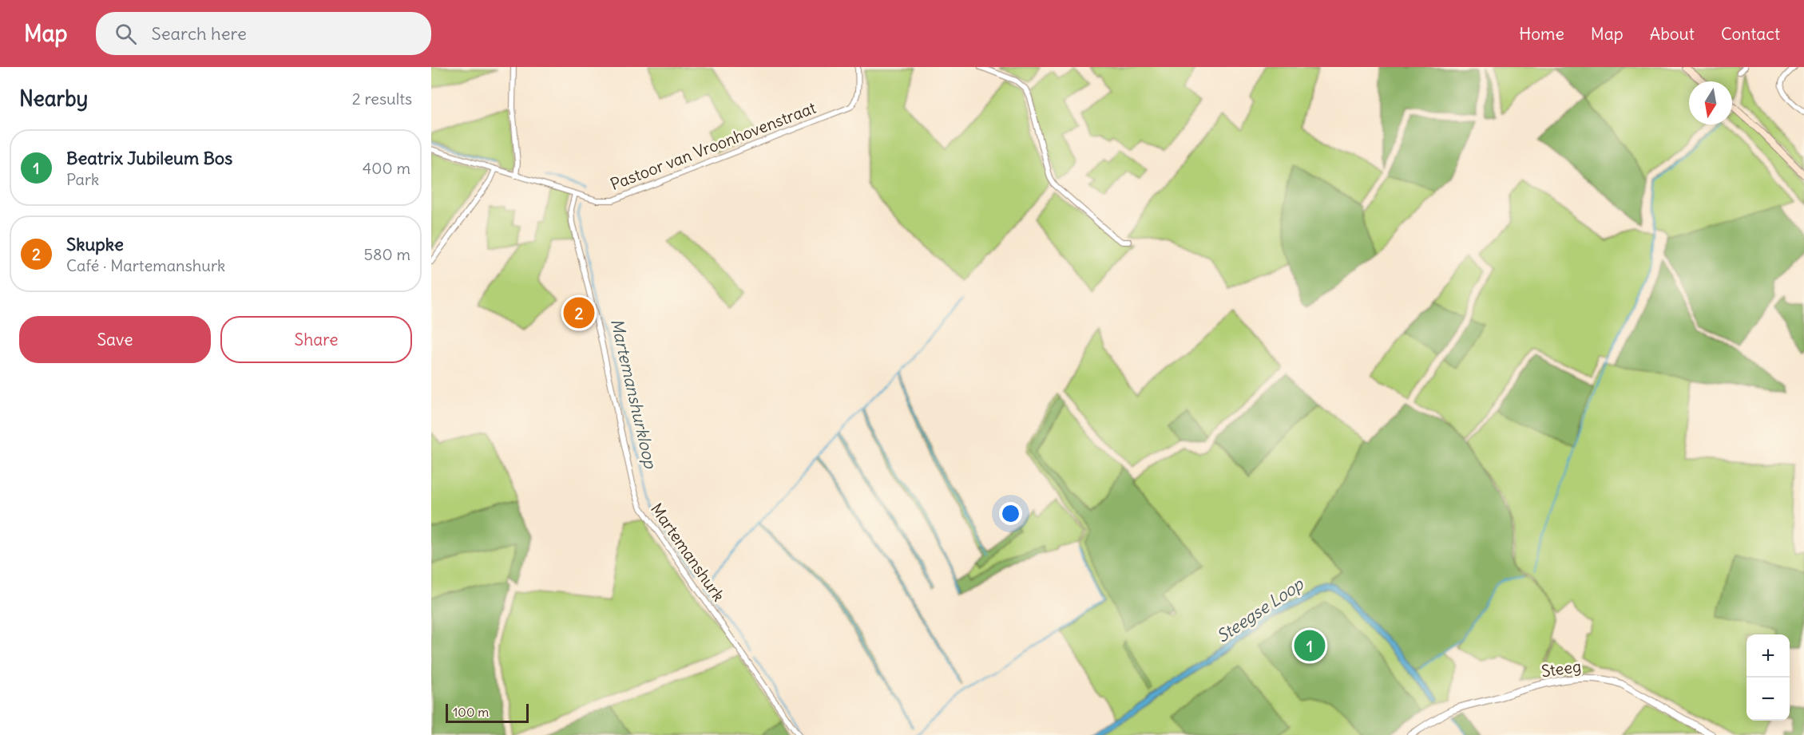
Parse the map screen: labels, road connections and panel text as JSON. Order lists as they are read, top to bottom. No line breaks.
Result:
{"streets":{"street":["Pastoor van Vroonhovenstraat","Martemanshurk","Steeg"]},"crossings":[["Pastoor van Vroonhovenstraat","Martemanshurk"]],"water":["Martemanshurkloop","Steegse Loop"],"scale_bar":"100 m","north":"bottom","page":{"header":"Map","search":"Search here","nav":["Home","Map","About","Contact"],"heading":["Nearby","2 results"],"list":[{"mark":"1","name":"Beatrix Jubileum Bos","note":"Park","value":"400 m"},{"mark":"2","name":"Skupke","note":"Café · Martemanshurk","value":"580 m"}],"pins":["2","1"],"buttons":["Save","Share"],"map_buttons":["+","−"],"scale":"100 m"}}
